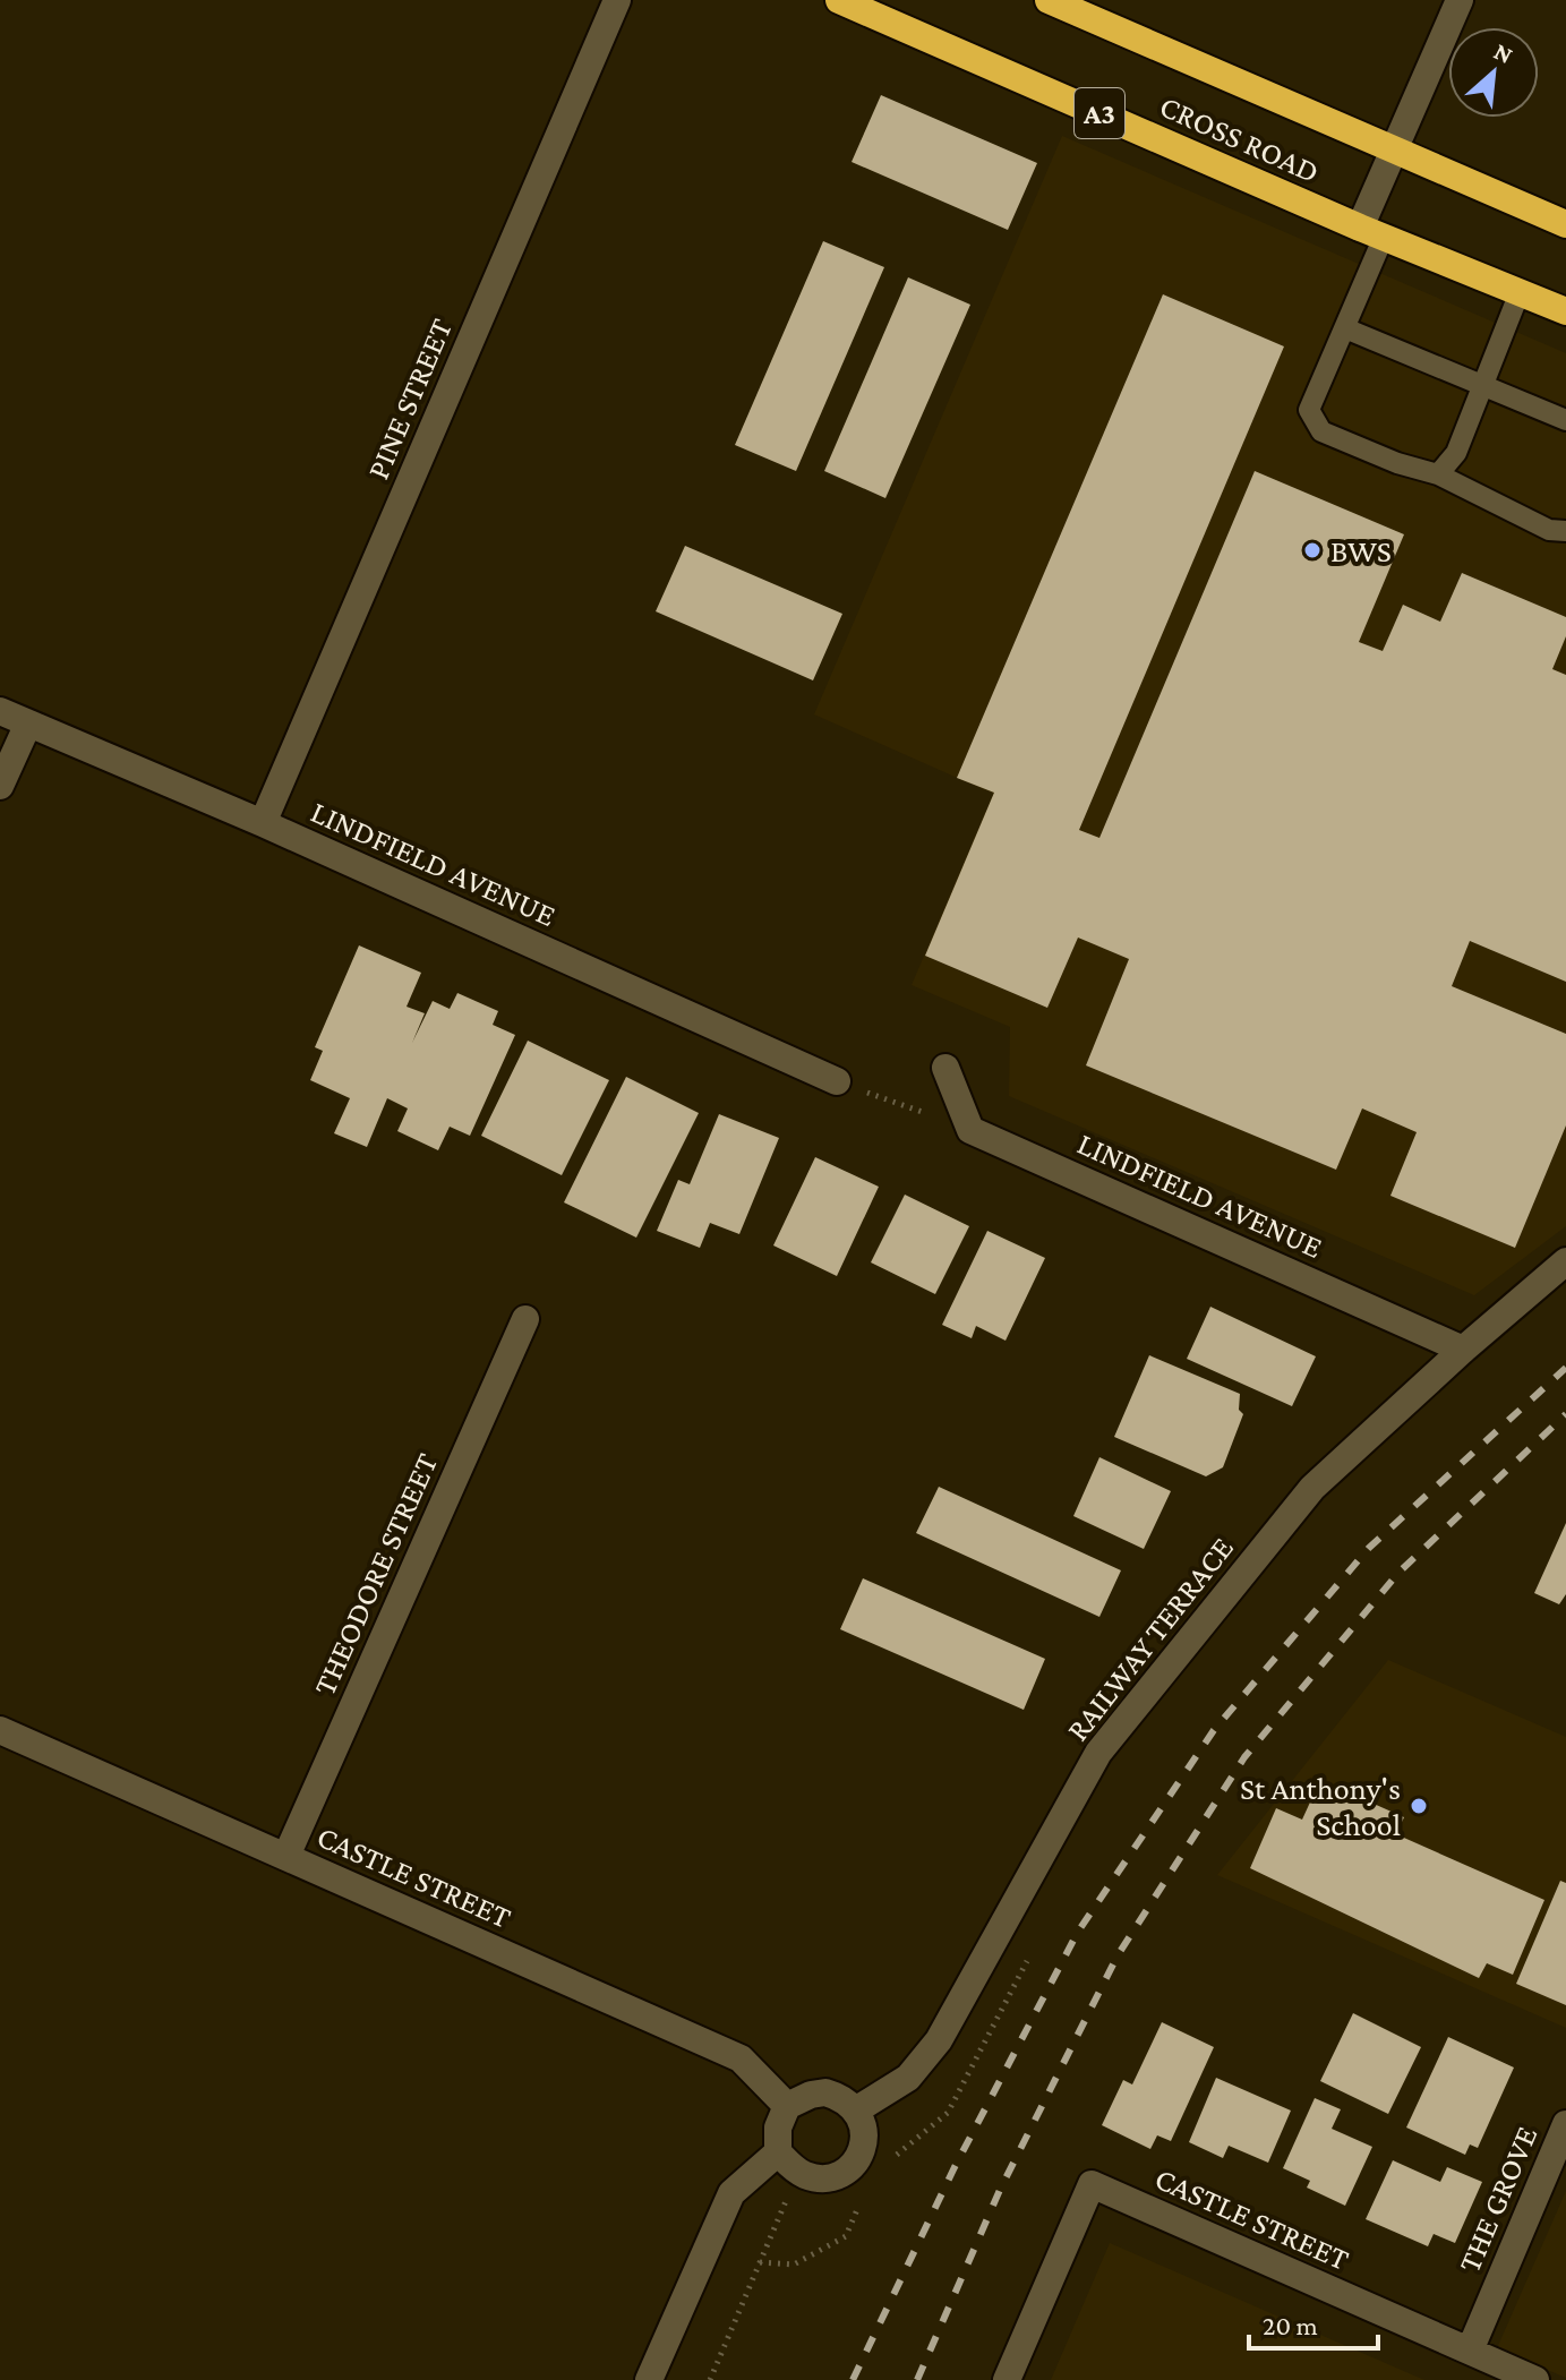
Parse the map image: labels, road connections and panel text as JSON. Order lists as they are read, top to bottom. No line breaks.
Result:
{"streets":{"highway":["A3","CROSS ROAD"],"street":["PINE STREET","LINDFIELD AVENUE","THEODORE STREET","RAILWAY TERRACE","CASTLE STREET","THE GROVE"]},"crossings":[["PINE STREET","LINDFIELD AVENUE"],["LINDFIELD AVENUE","RAILWAY TERRACE"],["THEODORE STREET","CASTLE STREET"],["RAILWAY TERRACE","CASTLE STREET"],["CASTLE STREET","THE GROVE"]],"places":["BWS","St Anthony's School"],"scale_bar":"20 m","north":"top right"}
